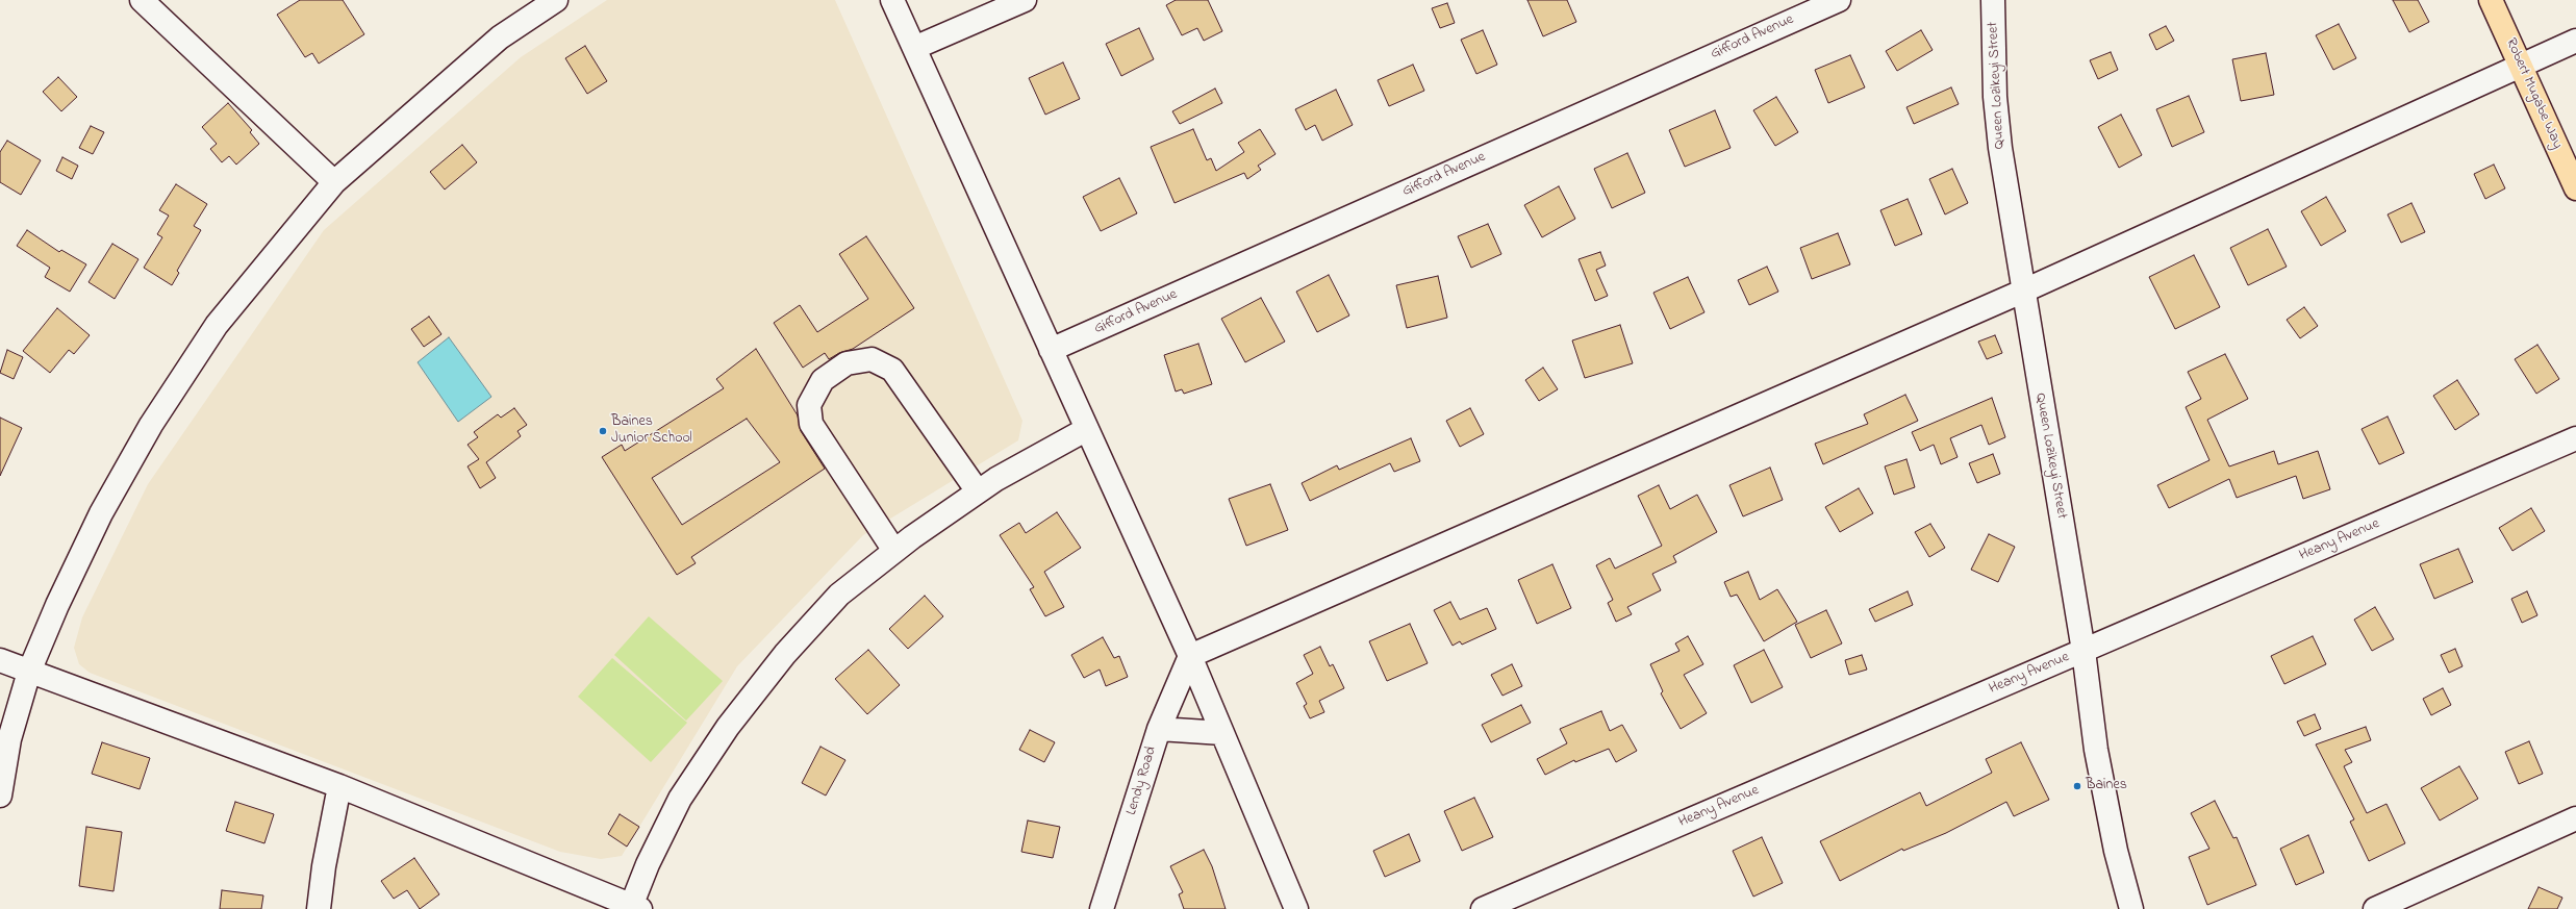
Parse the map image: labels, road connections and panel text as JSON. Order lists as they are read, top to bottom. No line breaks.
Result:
{"streets":{"main road":["Robert Mugabe Way"],"street":["Gifford Avenue","Queen Lozikeyi Street","Heany Avenue","Lendy Road"]},"crossings":[["Queen Lozikeyi Street","Heany Avenue"]],"places":["Baines Junior School","Baines"]}
